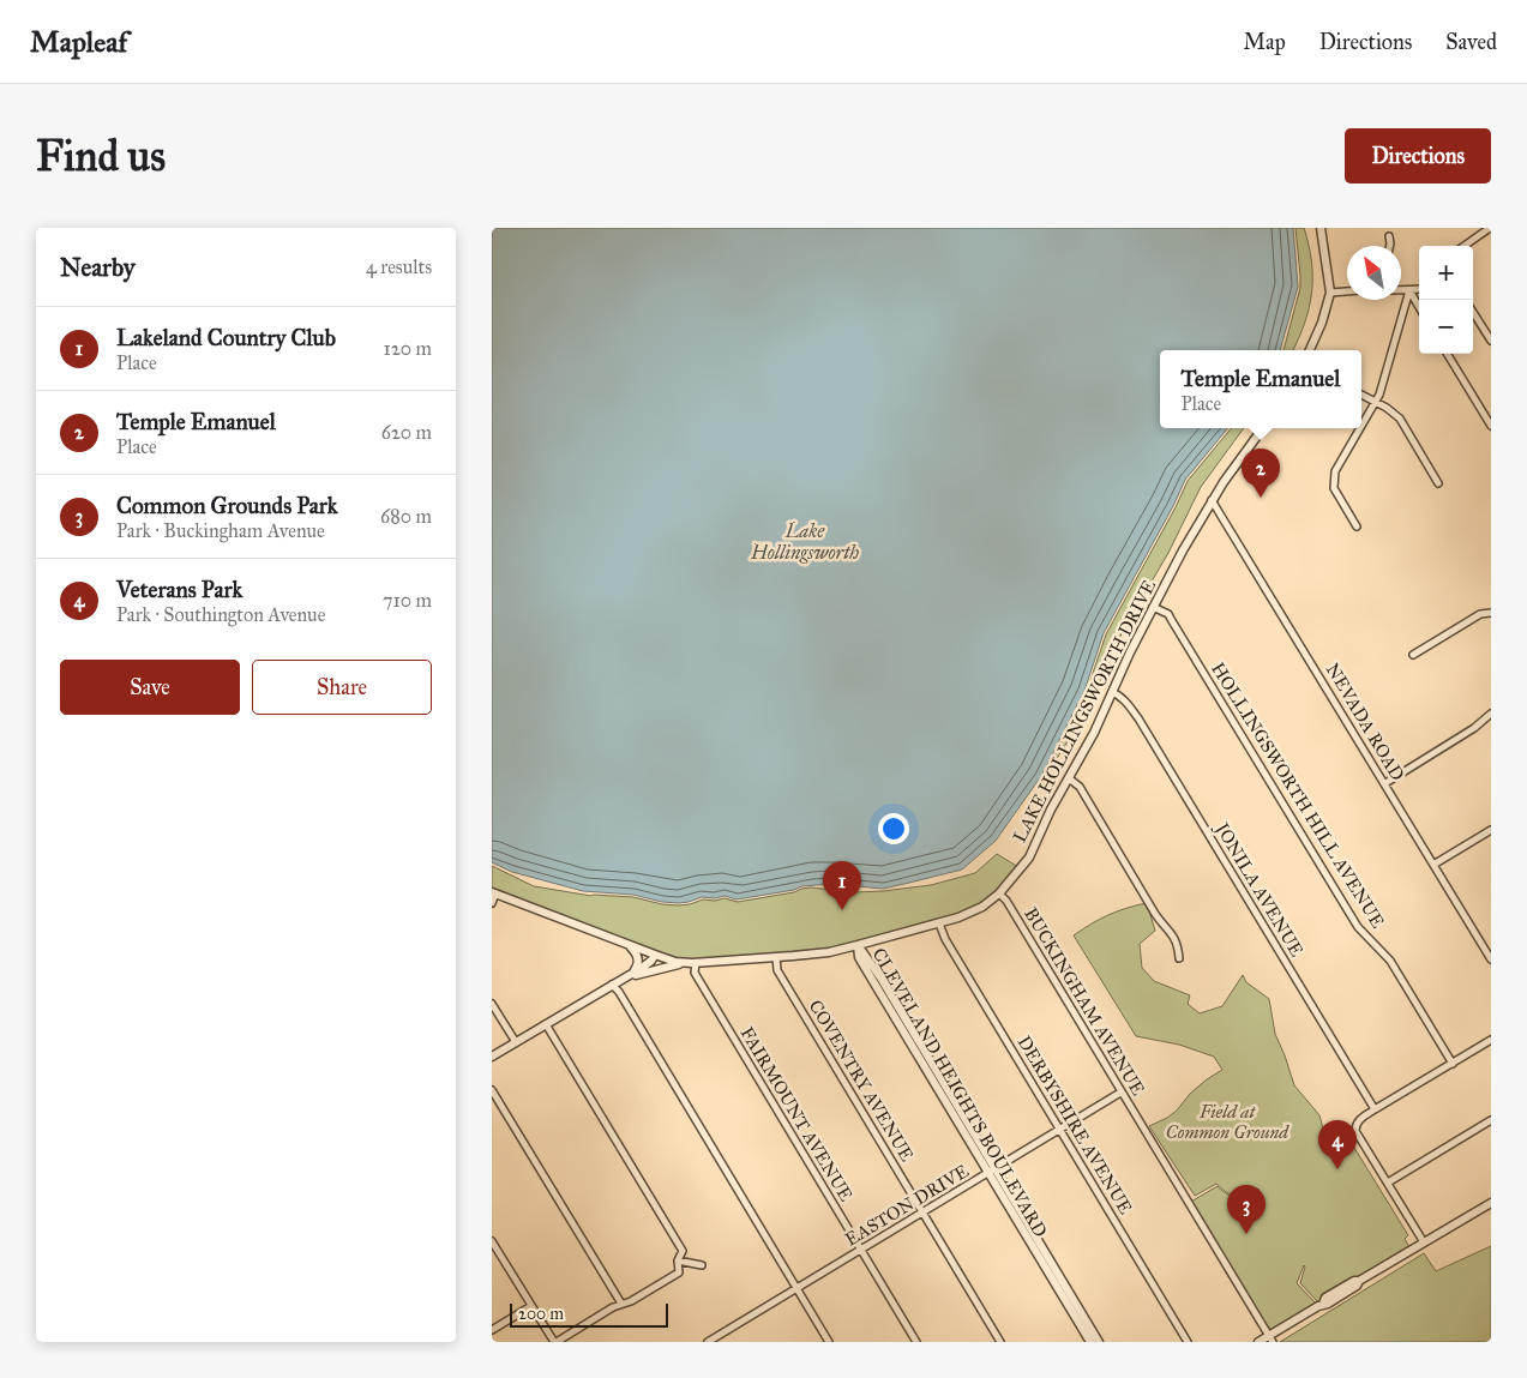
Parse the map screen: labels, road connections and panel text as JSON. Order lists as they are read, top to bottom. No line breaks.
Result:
{"streets":{"street":["LAKE HOLLINGSWORTH DRIVE","NEVADA ROAD","HOLLINGSWORTH HILL AVENUE","JONILA AVENUE","BUCKINGHAM AVENUE","COVENTRY AVENUE","CLEVELAND HEIGHTS BOULEVARD","FAIRMOUNT AVENUE","DERBYSHIRE AVENUE","EASTON DRIVE"]},"crossings":[["LAKE HOLLINGSWORTH DRIVE","NEVADA ROAD"],["LAKE HOLLINGSWORTH DRIVE","HOLLINGSWORTH HILL AVENUE"],["LAKE HOLLINGSWORTH DRIVE","JONILA AVENUE"],["LAKE HOLLINGSWORTH DRIVE","BUCKINGHAM AVENUE"],["LAKE HOLLINGSWORTH DRIVE","COVENTRY AVENUE"],["LAKE HOLLINGSWORTH DRIVE","CLEVELAND HEIGHTS BOULEVARD"],["LAKE HOLLINGSWORTH DRIVE","FAIRMOUNT AVENUE"],["LAKE HOLLINGSWORTH DRIVE","DERBYSHIRE AVENUE"],["BUCKINGHAM AVENUE","EASTON DRIVE"],["COVENTRY AVENUE","EASTON DRIVE"],["CLEVELAND HEIGHTS BOULEVARD","EASTON DRIVE"],["FAIRMOUNT AVENUE","EASTON DRIVE"],["DERBYSHIRE AVENUE","EASTON DRIVE"]],"water":["Lake Hollingsworth"],"parks":["Field at Common Ground"],"scale_bar":"200 m","north":"top left","page":{"header":"Mapleaf","nav":["Map","Directions","Saved"],"buttons":["Directions",["Save","Share"]],"title":"Find us","heading":["Nearby","4 results"],"map_buttons":["+","−"],"list":[{"mark":"1","name":"Lakeland Country Club","note":"Place","value":"120 m"},{"mark":"2","name":"Temple Emanuel","note":"Place","value":"620 m"},{"mark":"3","name":"Common Grounds Park","note":"Park · Buckingham Avenue","value":"680 m"},{"mark":"4","name":"Veterans Park","note":"Park · Southington Avenue","value":"710 m"}],"popup":["Temple Emanuel","Place"],"pins":["2","1","4","3"],"scale":"200 m"}}
